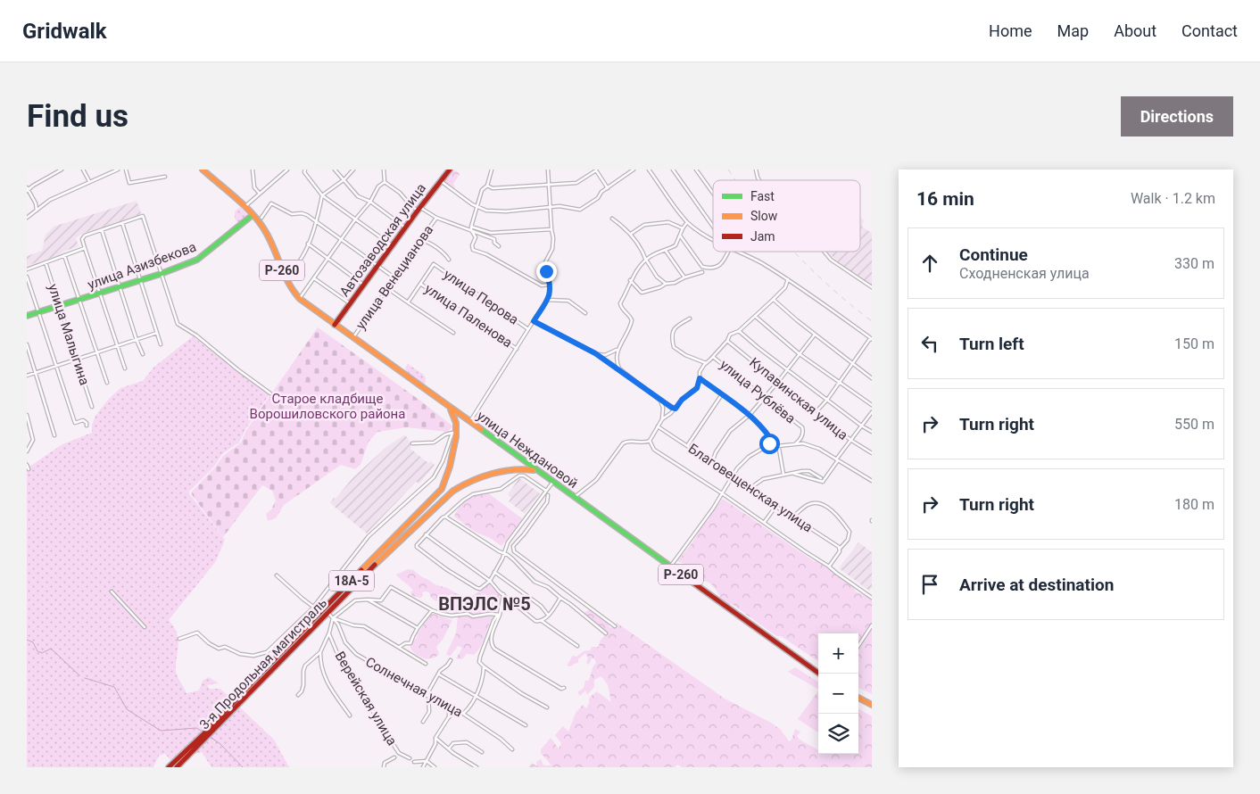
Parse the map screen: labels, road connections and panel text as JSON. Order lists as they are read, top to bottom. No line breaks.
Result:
{"streets":{"main road":["Автозаводская улица","улица Азизбекова","Р-260","улица Неждановой","18А-5","3-я Продольная магистраль"],"street":["улица Венецианова","улица Перова","улица Паленова","улица Малыгина","улица Рублёва","Купавинская улица","Благовещенская улица","Солнечная улица","Верейская улица"]},"crossings":[["Автозаводская улица","улица Неждановой"],["улица Азизбекова","Р-260"],["улица Азизбекова","улица Малыгина"],["улица Азизбекова","улица Неждановой"],["Р-260","улица Неждановой"],["улица Венецианова","улица Неждановой"],["улица Перова","улица Паленова"],["улица Неждановой","3-я Продольная магистраль"],["3-я Продольная магистраль","Солнечная улица"]],"districts":["ВПЭЛС №5"],"parks":["Старое кладбище Ворошиловского района"],"legend":["Fast","Slow","Jam"],"page":{"header":"Gridwalk","nav":["Home","Map","About","Contact"],"buttons":"Directions","title":"Find us","heading":["16 min","Walk · 1.2 km"],"list":[["Continue","Сходненская улица","330 m"],["Turn left","150 m"],["Turn right","550 m"],["Turn right","180 m"],"Arrive at destination"],"map_buttons":["+","−"]}}
